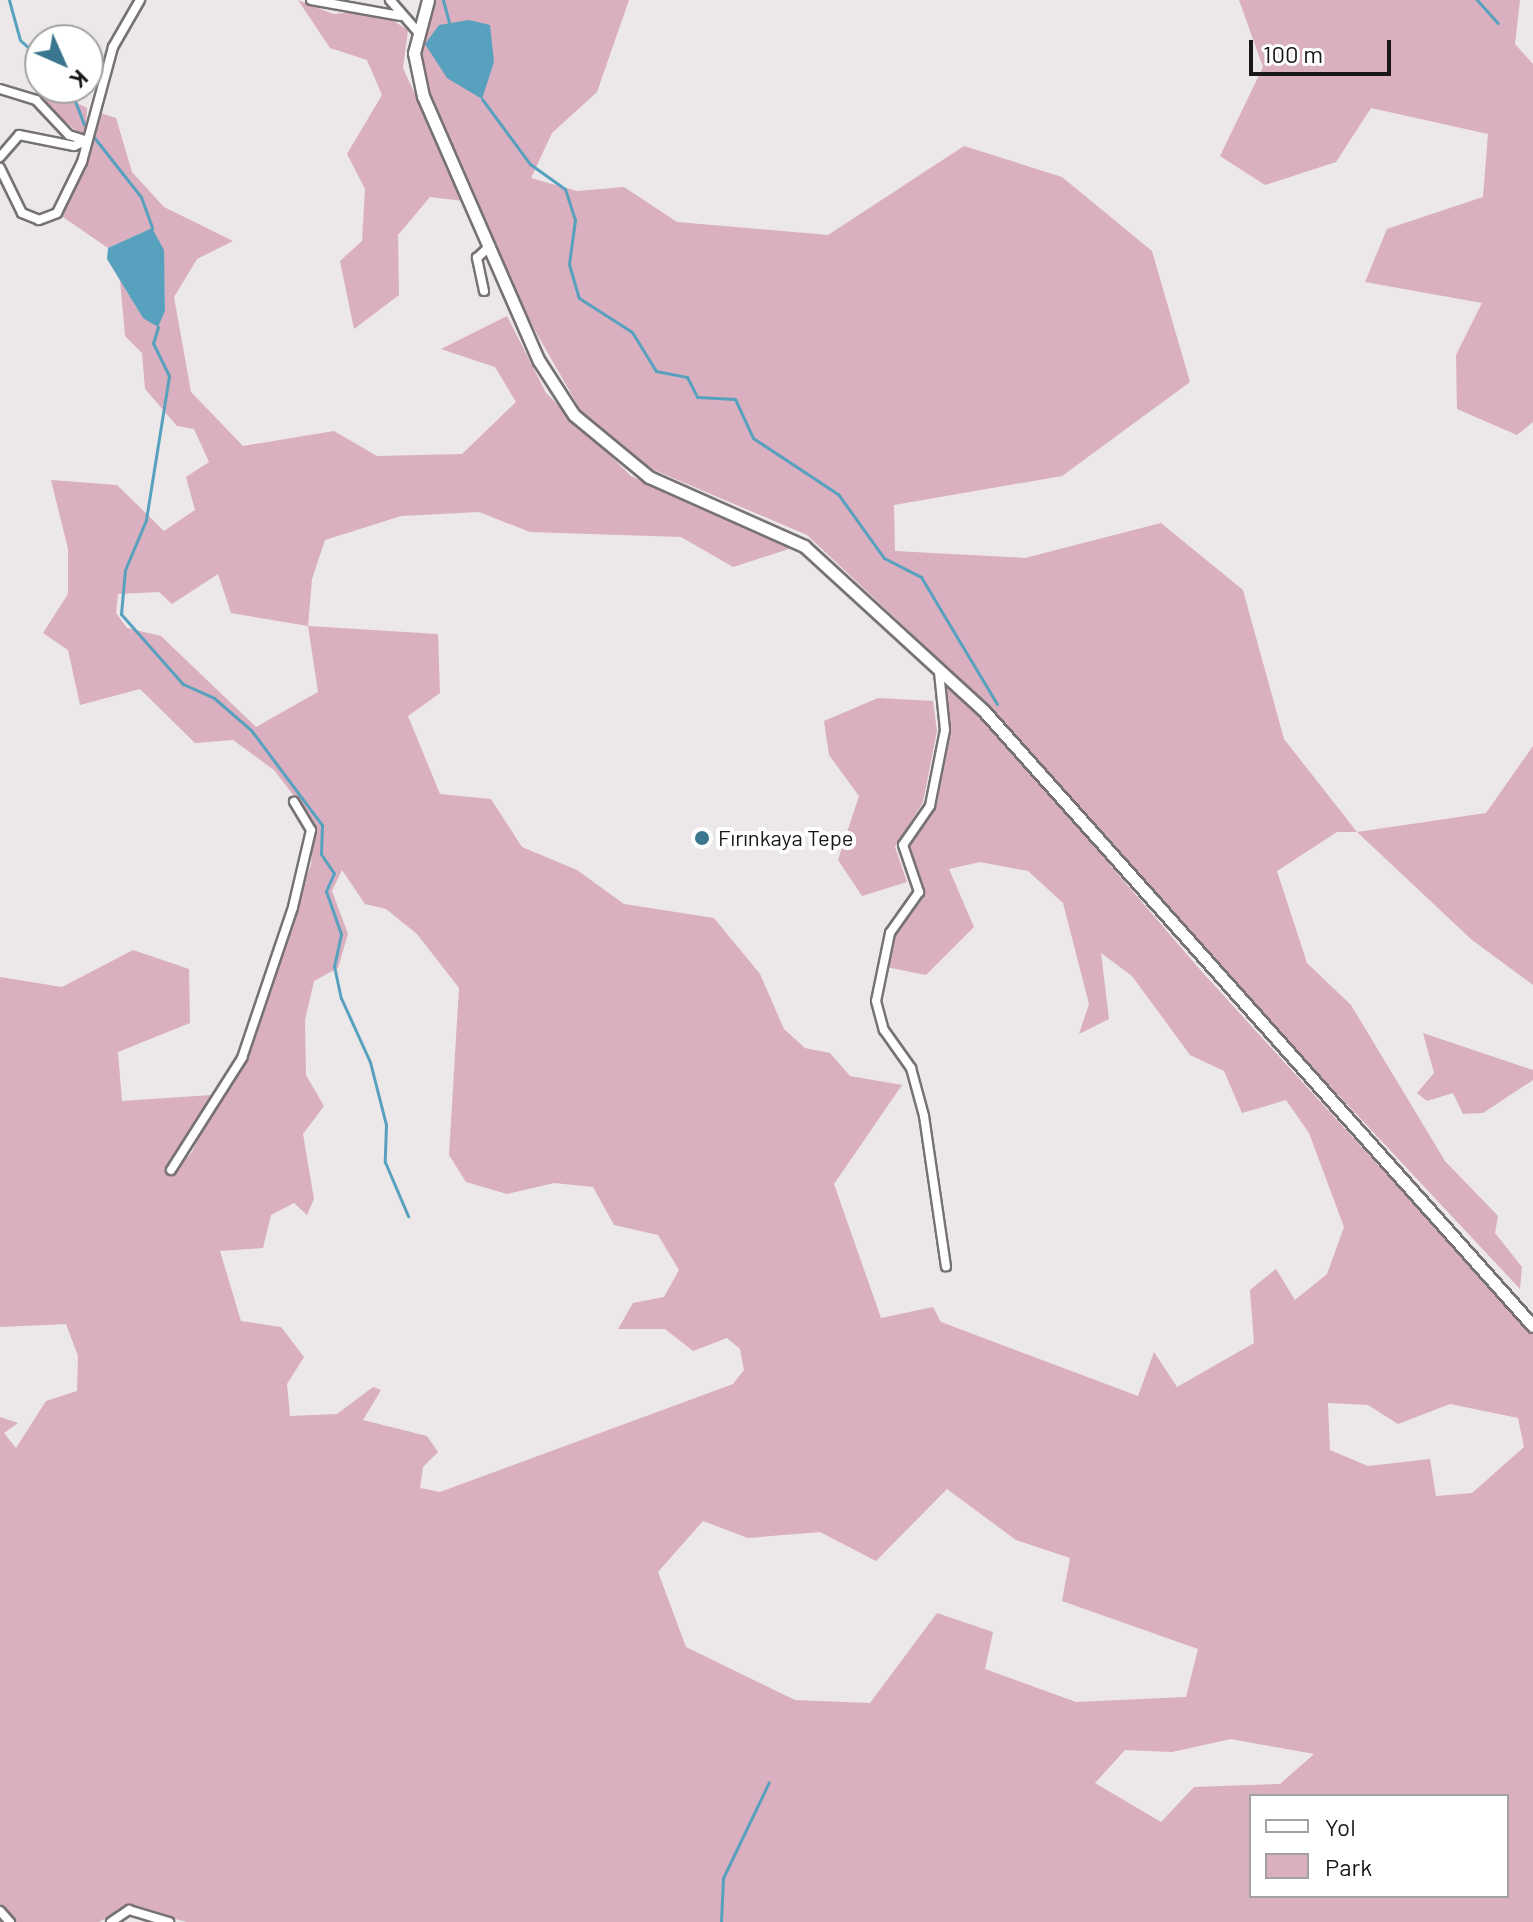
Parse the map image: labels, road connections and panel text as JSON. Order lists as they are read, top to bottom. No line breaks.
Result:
{"places":["Fırınkaya Tepe"],"legend":["Yol","Park"],"scale_bar":"100 m","north":"bottom right"}
